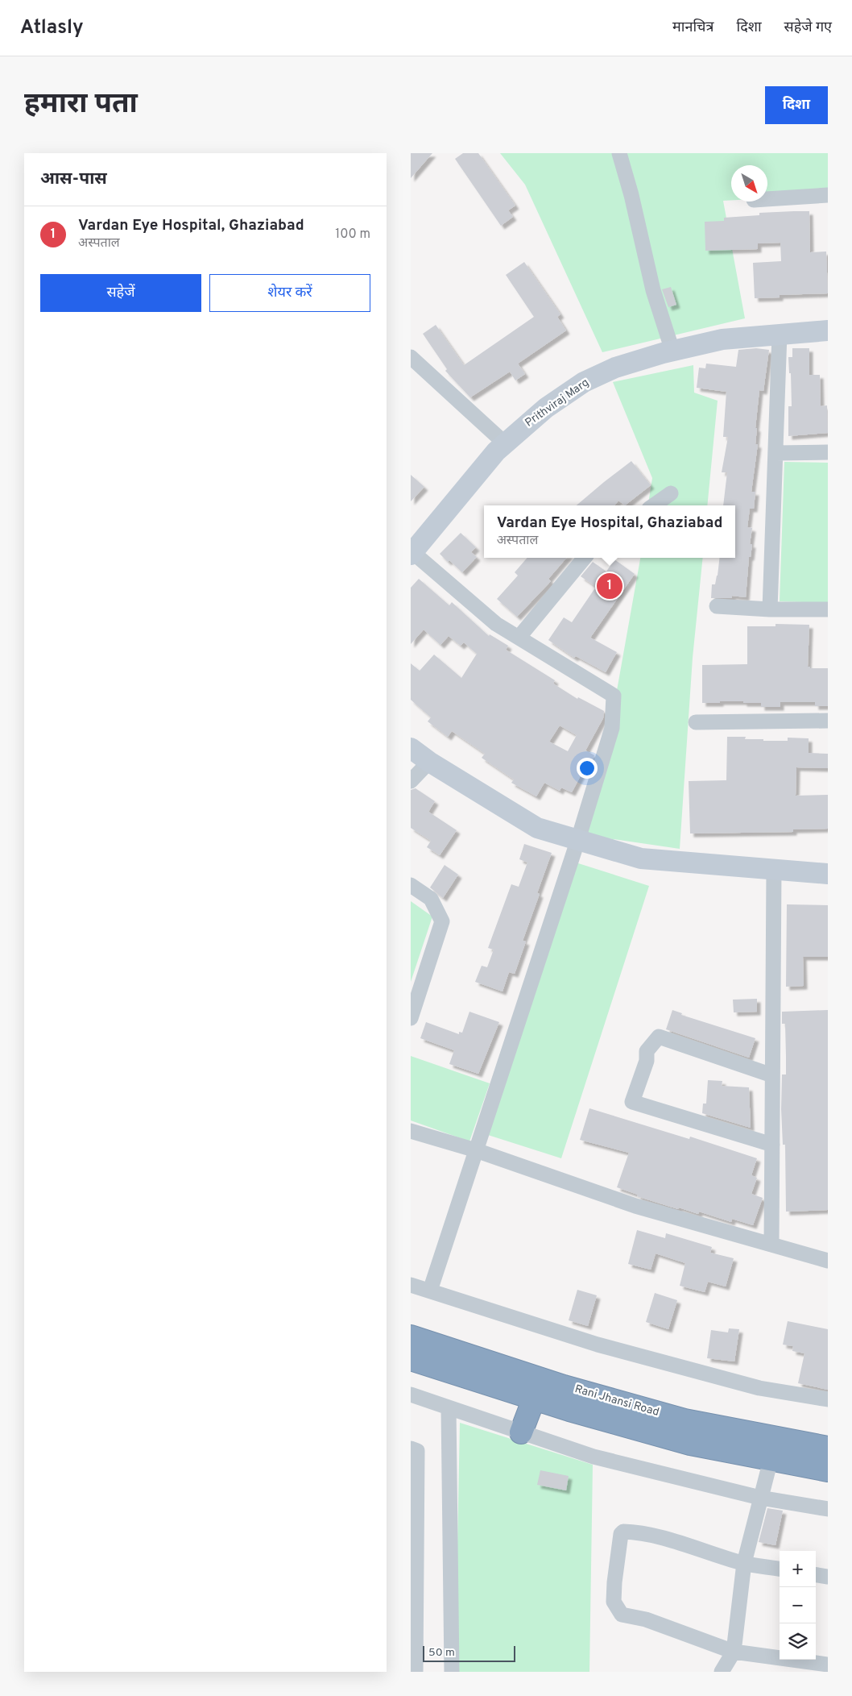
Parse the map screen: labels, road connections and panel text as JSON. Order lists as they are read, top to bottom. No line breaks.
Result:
{"streets":{"highway":["Rani Jhansi Road"],"street":["Prithviraj Marg"]},"scale_bar":"50 m","north":"bottom right","page":{"header":"Atlasly","nav":["मानचित्र","दिशा","सहेजे गए"],"buttons":["दिशा",["सहेजें","शेयर करें"]],"title":"हमारा पता","heading":"आस-पास","list":[{"mark":"1","name":"Vardan Eye Hospital, Ghaziabad","note":"अस्पताल","value":"100 m"}],"popup":["Vardan Eye Hospital, Ghaziabad","अस्पताल"],"pins":"1","map_buttons":["+","−"],"scale":"50 m"}}
